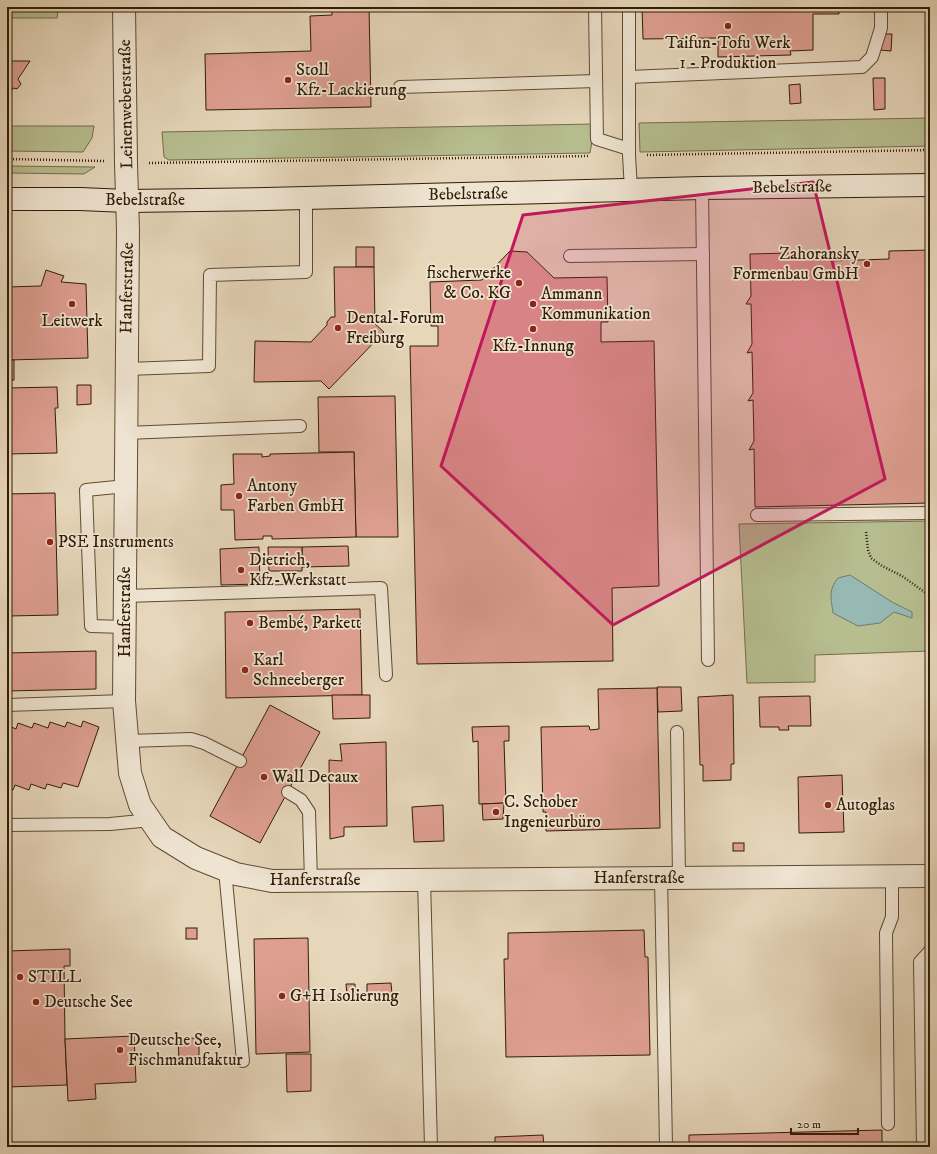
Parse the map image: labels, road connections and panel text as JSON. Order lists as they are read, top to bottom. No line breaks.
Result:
{"streets":{"street":["Leinenweberstraße","Bebelstraße","Hanferstraße"]},"crossings":[["Leinenweberstraße","Bebelstraße"],["Leinenweberstraße","Hanferstraße"],["Bebelstraße","Hanferstraße"]],"places":["Taifun-Tofu Werk 1 - Produktion","Stoll Kfz-Lackierung","Zahoransky Formenbau GmbH","fischerwerke & Co. KG","Leitwerk","Ammann Kommunikation","Dental-Forum Freiburg","Kfz-Innung","Antony Farben GmbH","PSE Instruments","Dietrich, Kfz-Werkstatt","Bembé, Parkett","Karl Schneeberger","Wall Decaux","Autoglas","C. Schober Ingenieurbüro","STILL","G+H Isolierung","Deutsche See","Deutsche See, Fischmanufaktur"],"scale_bar":"20 m"}
